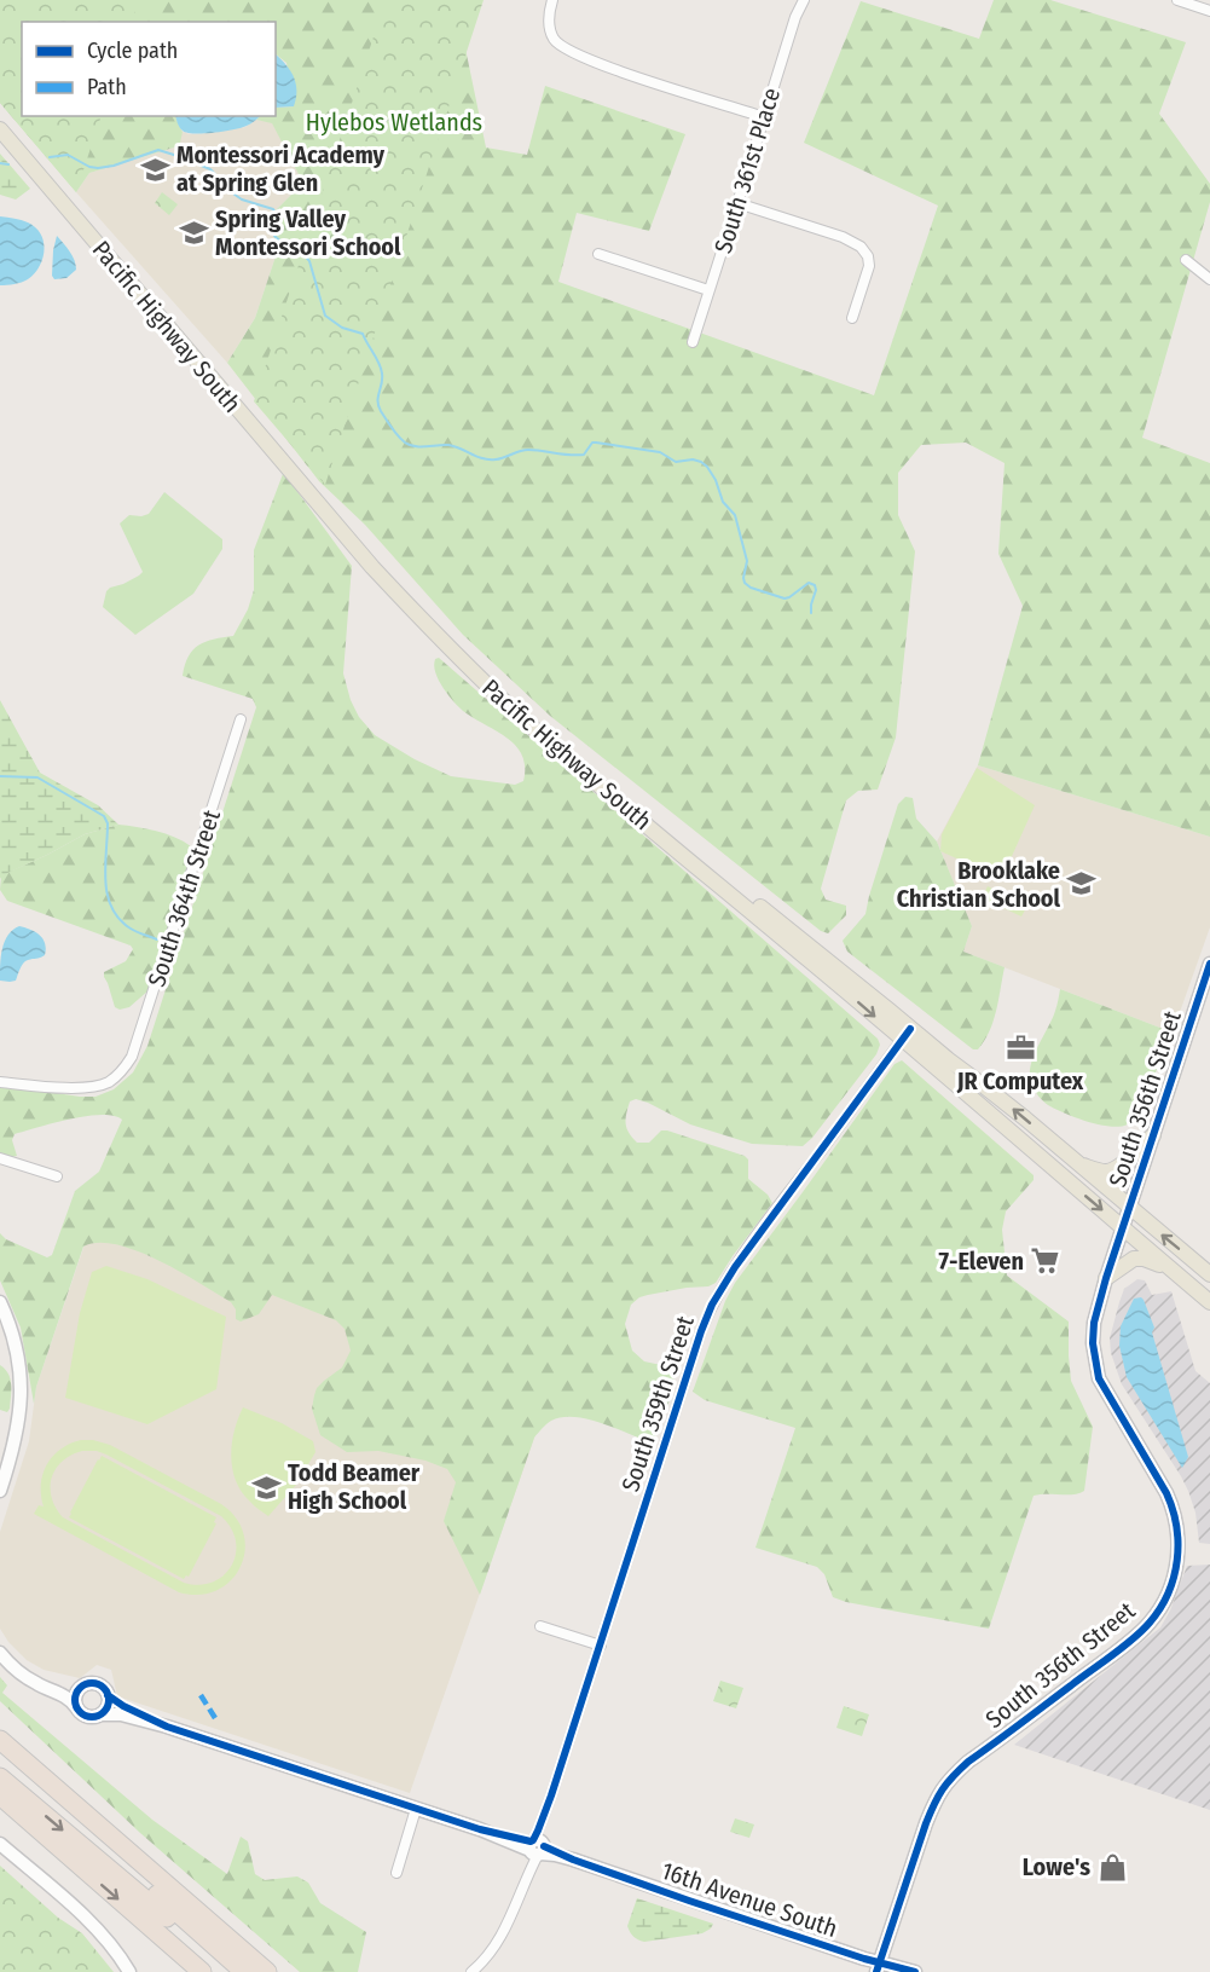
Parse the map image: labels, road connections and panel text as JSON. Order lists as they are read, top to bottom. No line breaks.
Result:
{"streets":{"main road":["Pacific Highway South"],"street":["South 361st Place","South 364th Street","South 356th Street","South 359th Street","16th Avenue South"]},"crossings":[["Pacific Highway South","South 356th Street"],["Pacific Highway South","South 359th Street"],["South 356th Street","16th Avenue South"],["South 359th Street","16th Avenue South"]],"parks":["Hylebos Wetlands"],"places":{"school or university":["Montessori Academy at Spring Glen","Spring Valley Montessori School","Brooklake Christian School","Todd Beamer High School"],"office":["JR Computex"],"supermarket":["7-Eleven"],"shop":["Lowe's"]},"legend":["Cycle path","Path"]}
